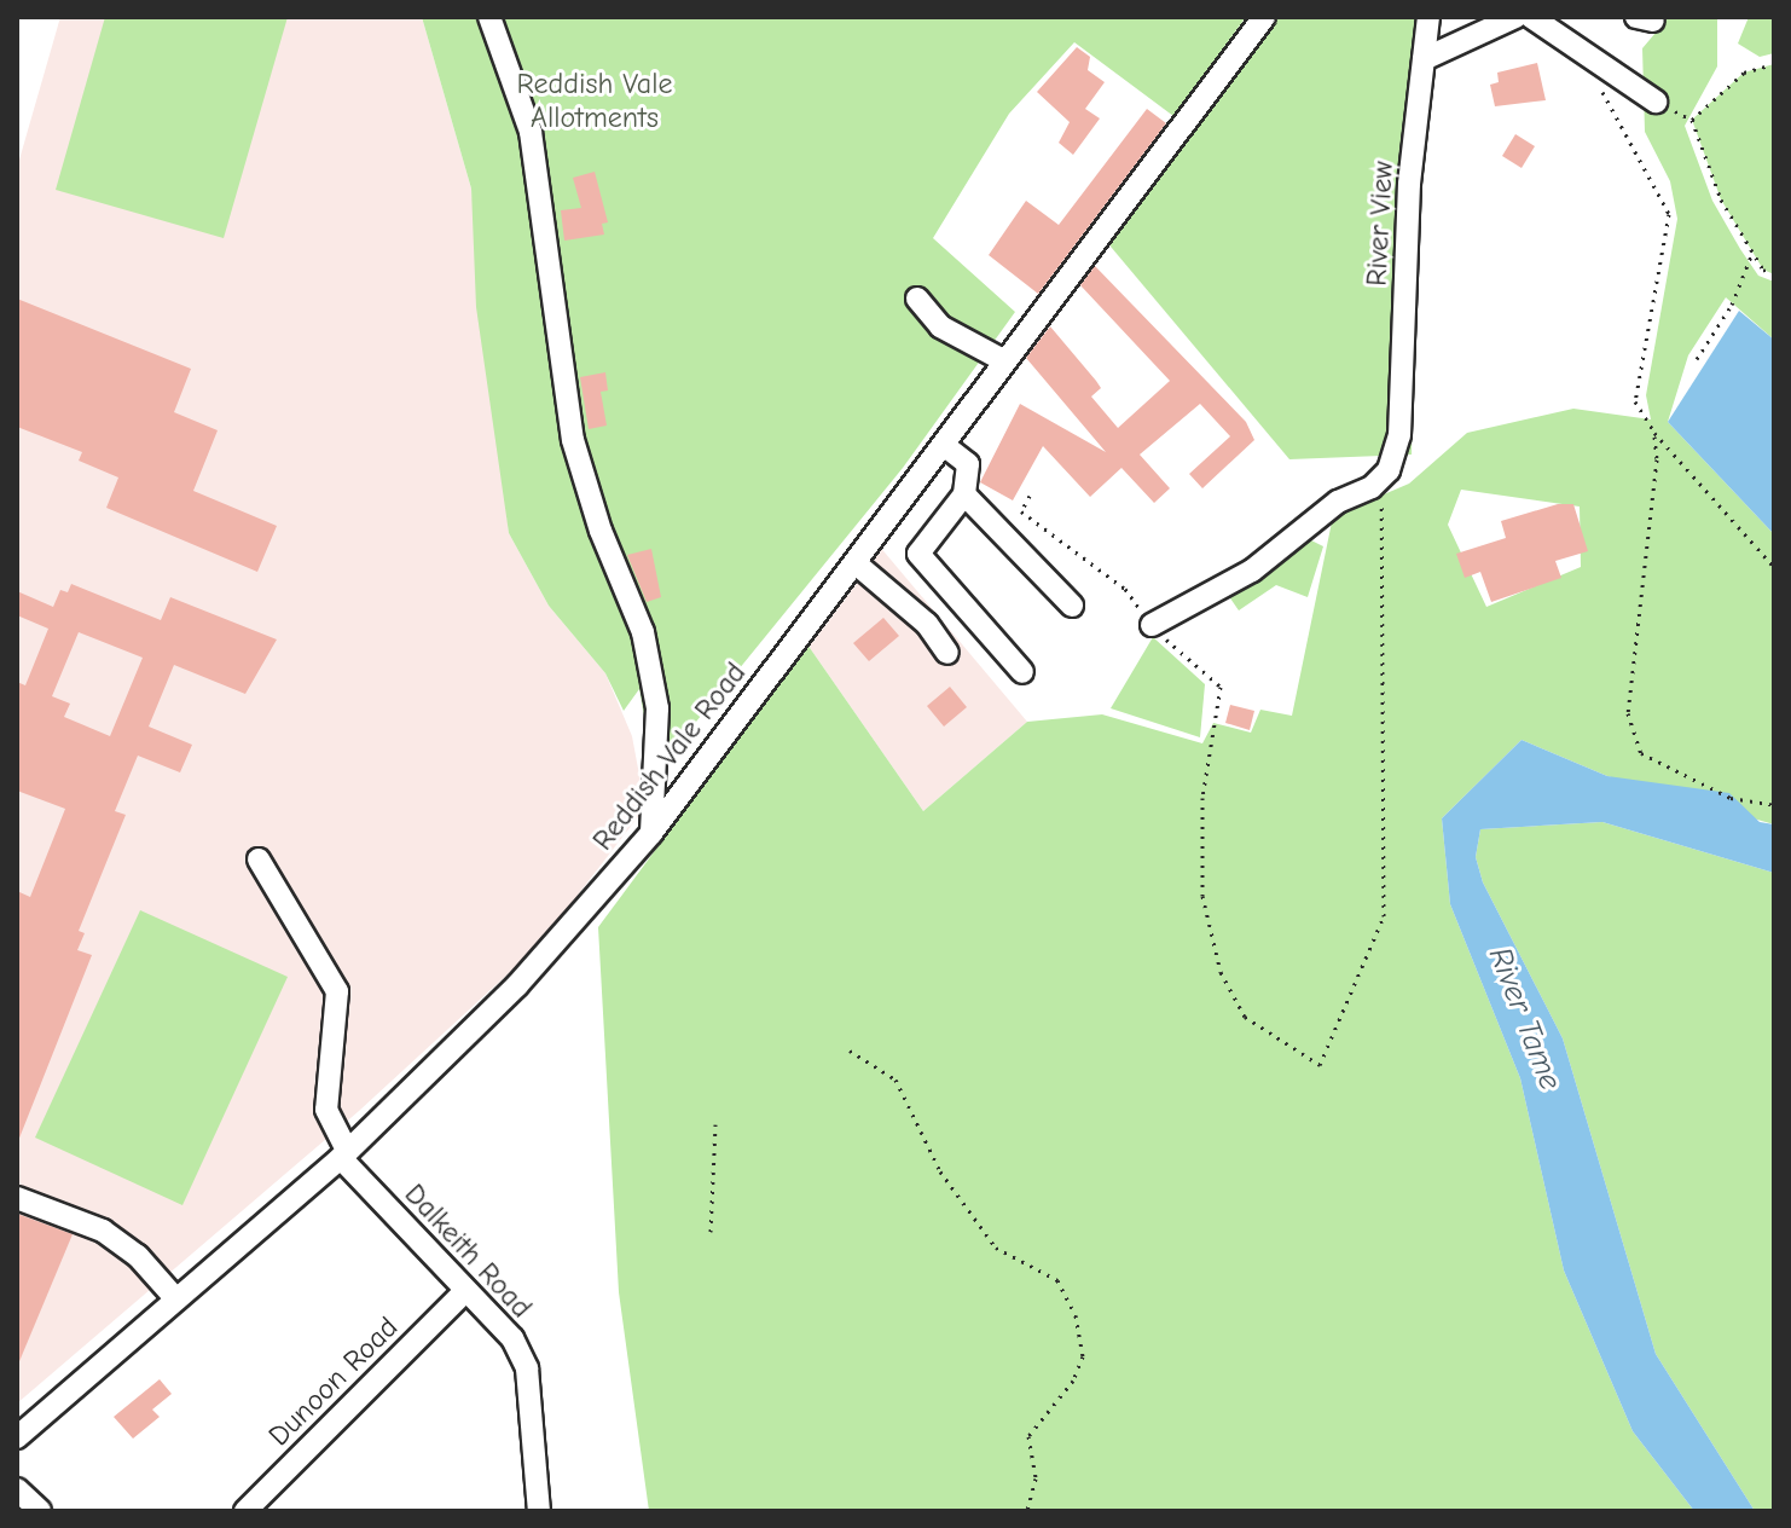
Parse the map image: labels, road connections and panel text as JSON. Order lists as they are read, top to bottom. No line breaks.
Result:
{"streets":{"street":["River View","Reddish Vale Road","Dalkeith Road","Dunoon Road"]},"crossings":[["Reddish Vale Road","Dalkeith Road"],["Dalkeith Road","Dunoon Road"]],"water":["River Tame"],"parks":["Reddish Vale Allotments"]}
